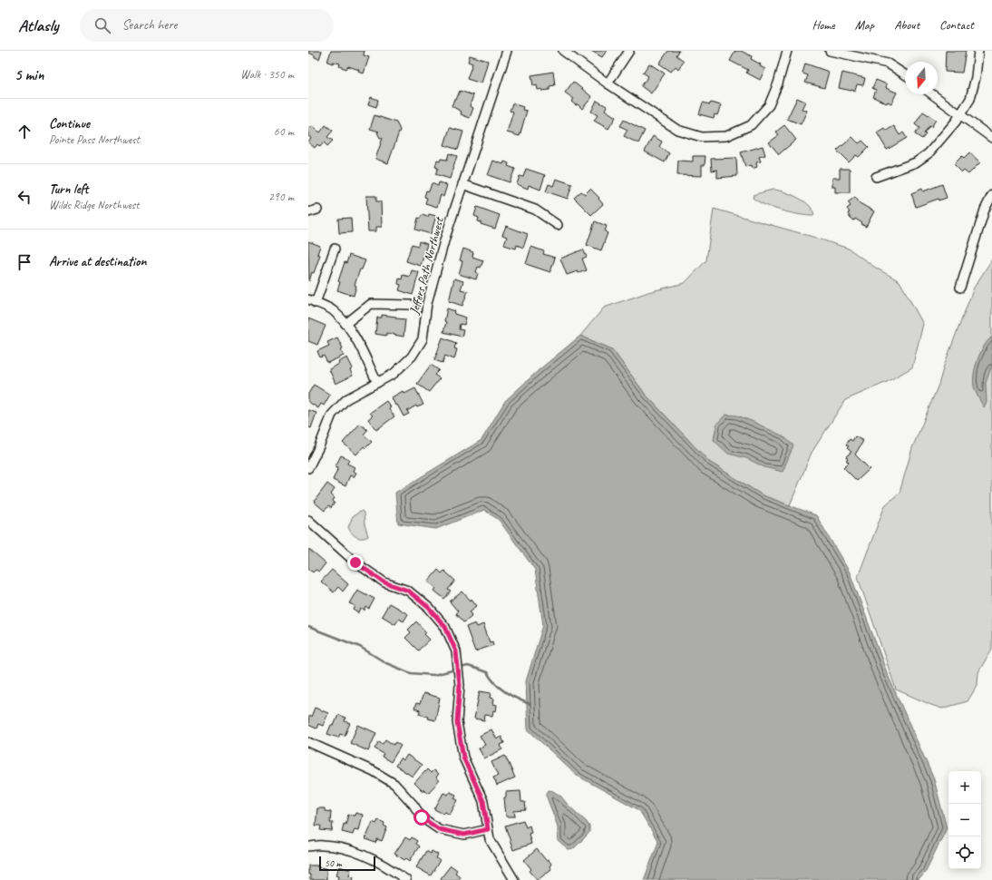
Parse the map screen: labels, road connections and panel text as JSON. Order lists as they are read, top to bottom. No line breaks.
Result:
{"streets":{"street":["Jeffers Path Northwest"]},"scale_bar":"50 m","north":"bottom","page":{"header":"Atlasly","search":"Search here","nav":["Home","Map","About","Contact"],"heading":["5 min","Walk · 350 m"],"list":[["Continue","Pointe Pass Northwest","60 m"],["Turn left","Wilds Ridge Northwest","290 m"],"Arrive at destination"],"map_buttons":["+","−"],"scale":"50 m"}}
